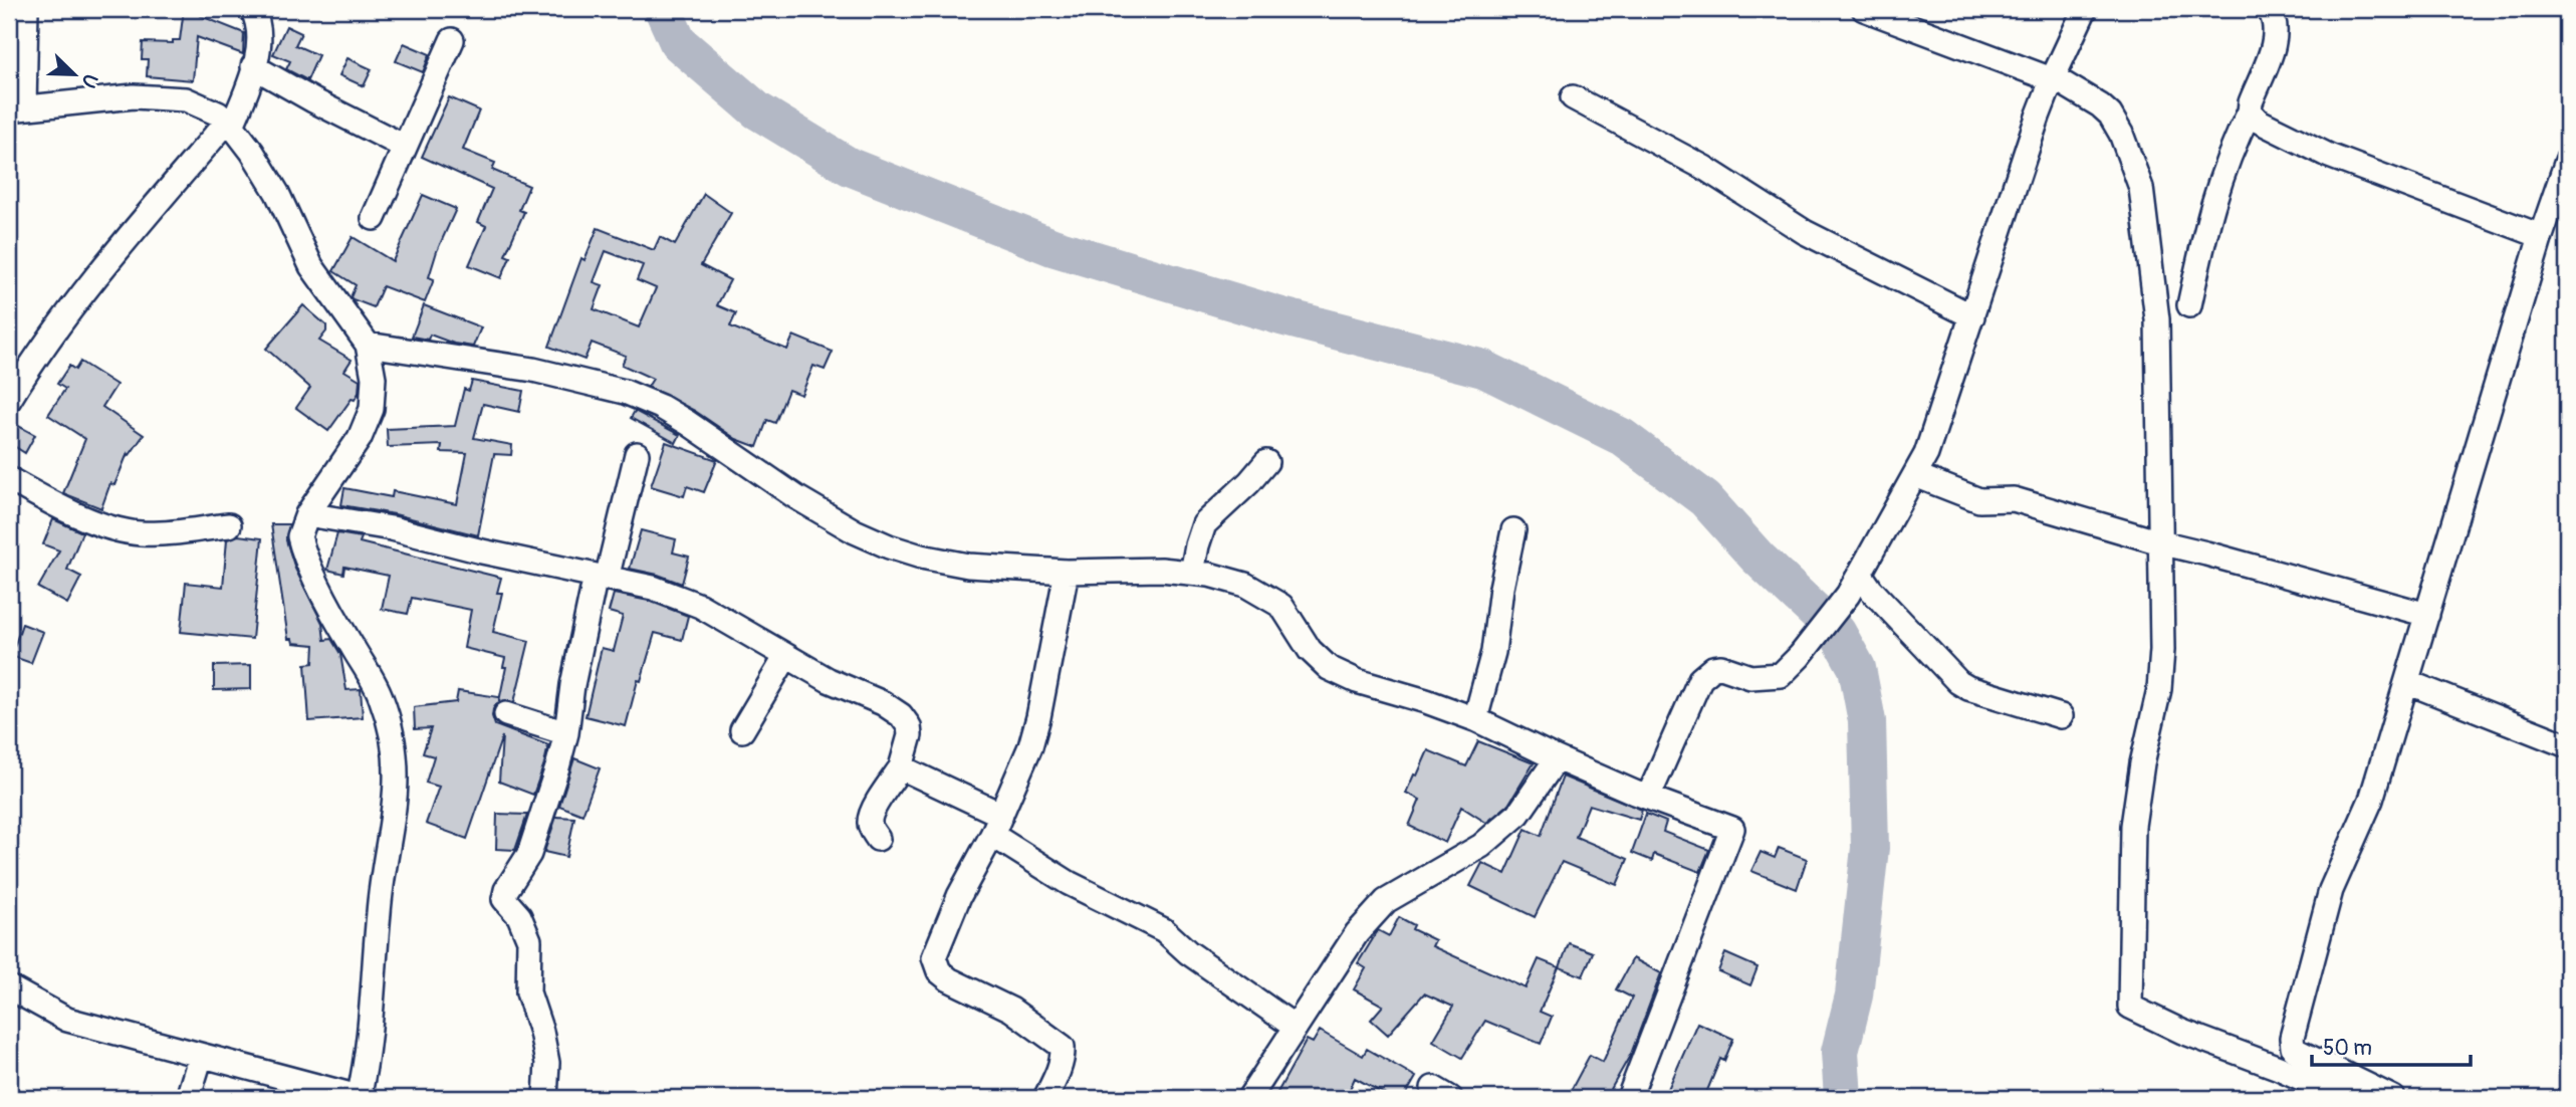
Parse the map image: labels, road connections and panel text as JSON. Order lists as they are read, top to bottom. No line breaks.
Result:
{"scale_bar":"50 m","north":"bottom right"}
